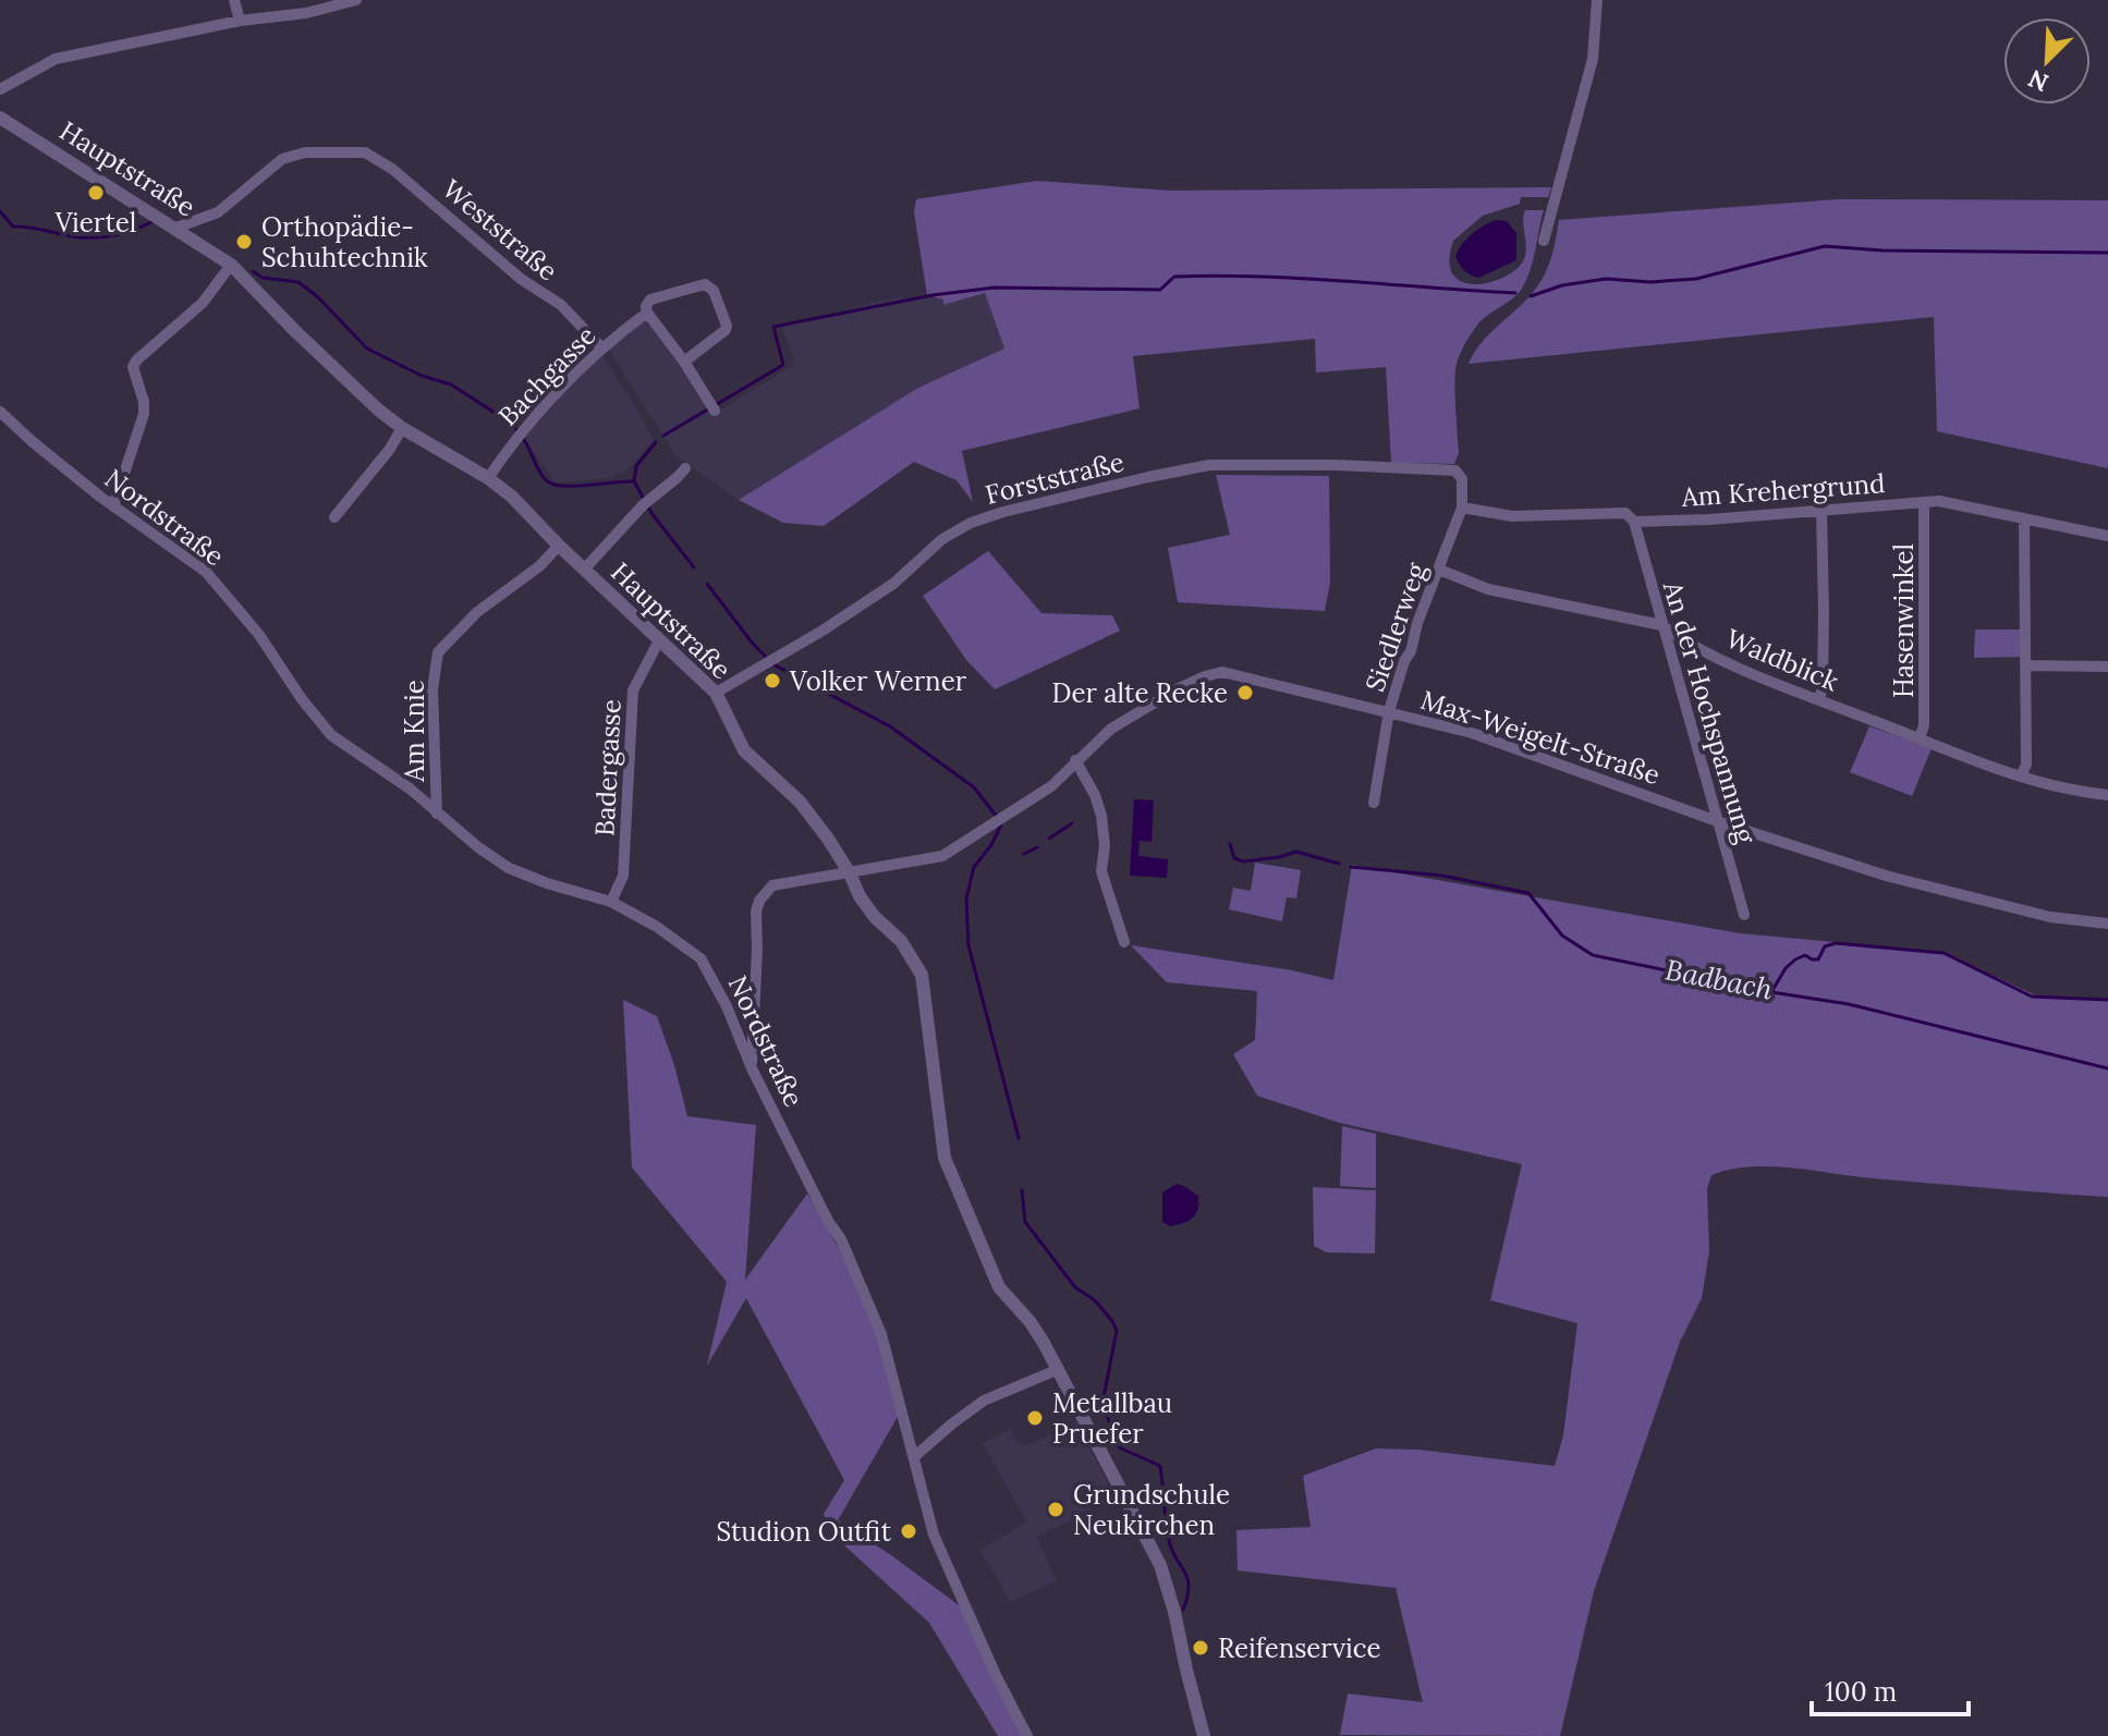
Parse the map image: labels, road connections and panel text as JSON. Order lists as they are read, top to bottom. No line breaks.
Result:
{"streets":{"street":["Hauptstraße","Weststraße","Bachgasse","Forststraße","Am Krehergrund","Nordstraße","Hasenwinkel","Siedlerweg","Waldblick","An der Hochspannung","Am Knie","Max-Weigelt-Straße","Badergasse"]},"crossings":[["Hauptstraße","Weststraße"],["Hauptstraße","Bachgasse"],["Hauptstraße","Forststraße"],["Hauptstraße","Am Knie"],["Hauptstraße","Max-Weigelt-Straße"],["Hauptstraße","Badergasse"],["Weststraße","Bachgasse"],["Forststraße","Am Krehergrund"],["Forststraße","Siedlerweg"],["Am Krehergrund","Hasenwinkel"],["Am Krehergrund","Siedlerweg"],["Am Krehergrund","An der Hochspannung"],["Nordstraße","Am Knie"],["Nordstraße","Max-Weigelt-Straße"],["Nordstraße","Badergasse"],["Hasenwinkel","Waldblick"],["Siedlerweg","Waldblick"],["Siedlerweg","Max-Weigelt-Straße"],["Waldblick","An der Hochspannung"],["An der Hochspannung","Max-Weigelt-Straße"]],"water":["Badbach"],"places":["Viertel","Orthopädie- Schuhtechnik","Volker Werner","Der alte Recke","Metallbau Pruefer","Grundschule Neukirchen","Studion Outfit","Reifenservice"],"scale_bar":"100 m","north":"bottom left"}
